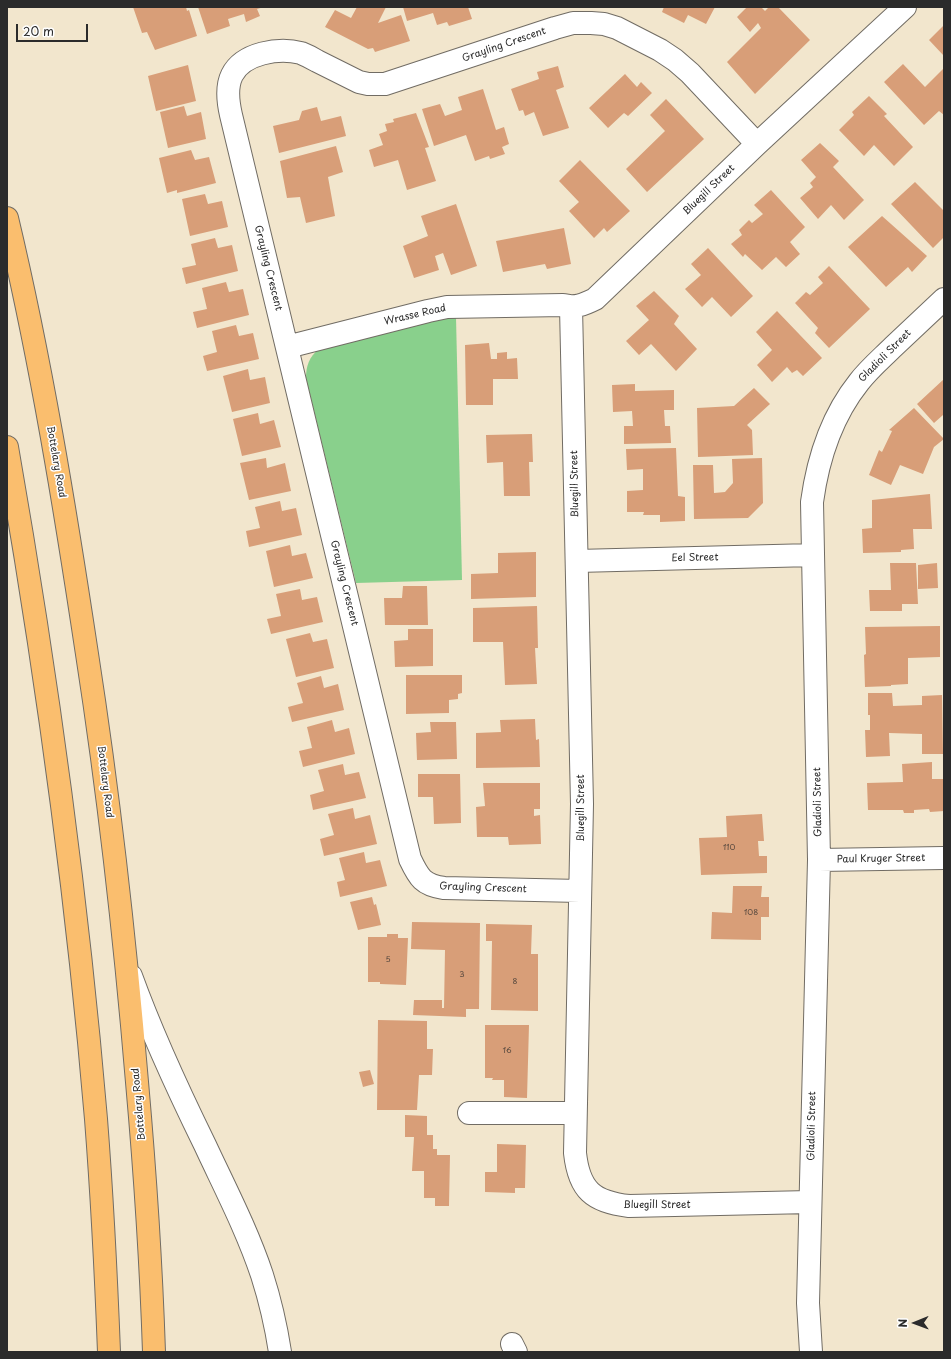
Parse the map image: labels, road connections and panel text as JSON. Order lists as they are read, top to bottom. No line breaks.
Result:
{"streets":{"main road":["Bottelary Road"],"street":["Grayling Crescent","Bluegill Street","Wrasse Road","Gladioli Street","Eel Street","Paul Kruger Street"]},"crossings":[["Grayling Crescent","Bluegill Street"],["Grayling Crescent","Wrasse Road"],["Bluegill Street","Wrasse Road"],["Bluegill Street","Gladioli Street"],["Bluegill Street","Eel Street"],["Gladioli Street","Eel Street"],["Gladioli Street","Paul Kruger Street"]],"house_numbers":["110","108","5","3","8","16"],"scale_bar":"20 m","north":"left"}
